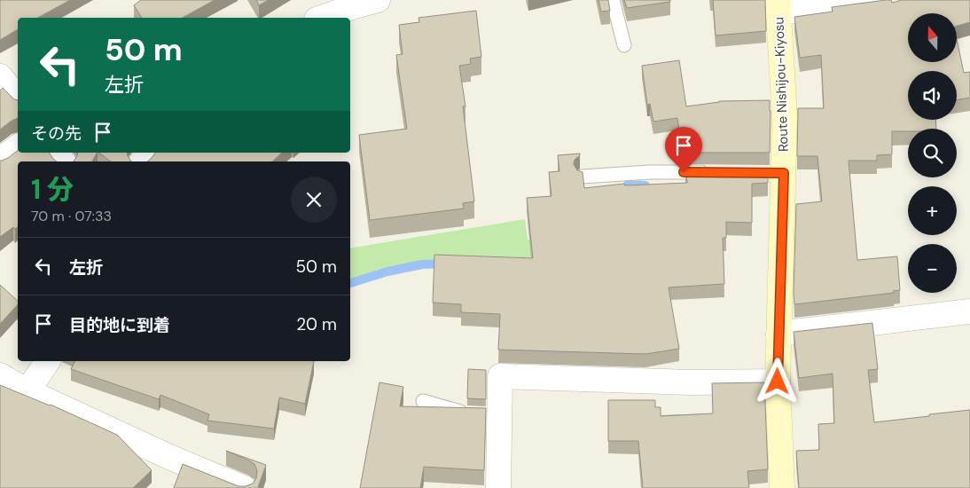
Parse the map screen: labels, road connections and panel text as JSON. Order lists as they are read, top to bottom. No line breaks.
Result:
{"streets":{"main road":["Route Nishijou-Kiyosu"]},"north":"top","page":{"map_buttons":["+","−"],"turn":["50 m","左折"],"then":"その先","heading":["1 分","70 m · 07:33"],"list":[{"name":"左折","value":"50 m"},{"name":"目的地に到着","value":"20 m"}]}}
